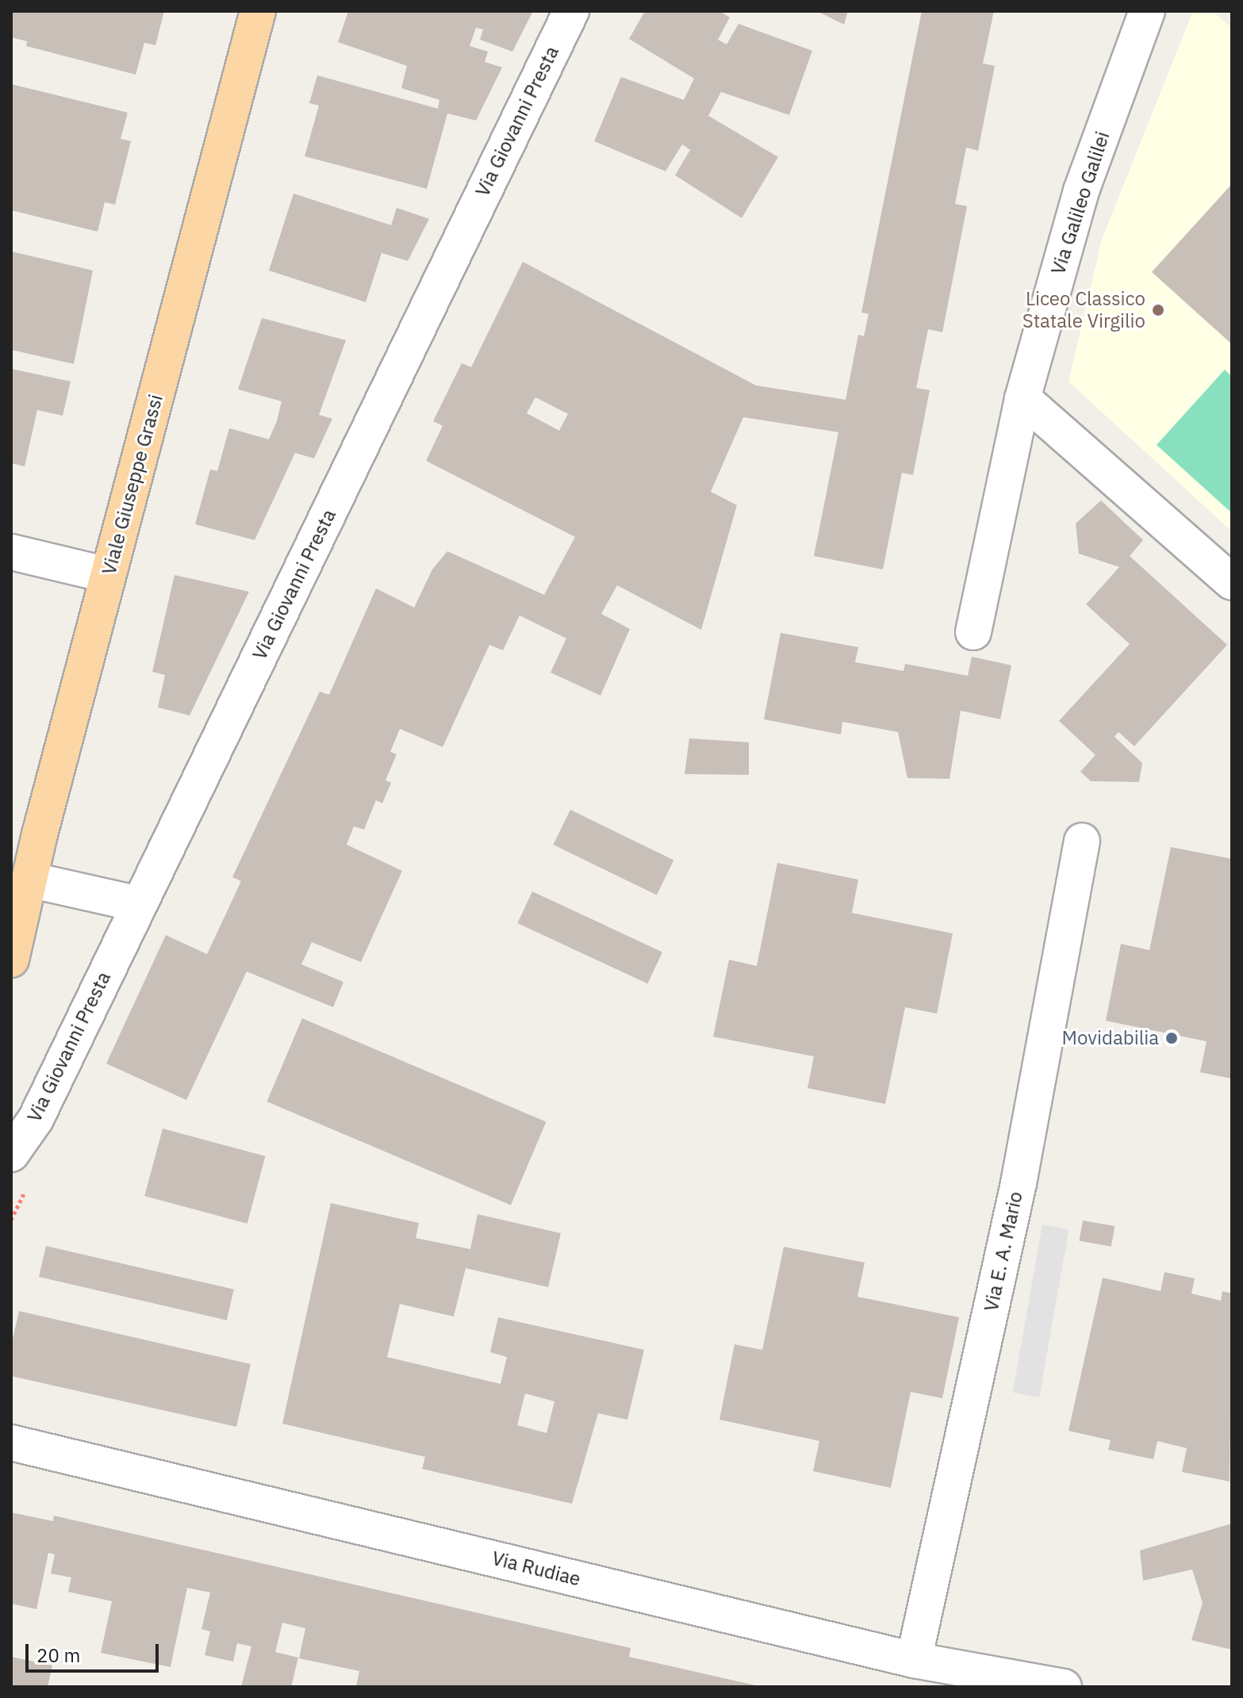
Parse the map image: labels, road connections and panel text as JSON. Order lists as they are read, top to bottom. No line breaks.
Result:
{"streets":{"main road":["Viale Giuseppe Grassi"],"street":["Via Giovanni Presta","Via Galileo Galilei","Via E. A. Mario","Via Rudiae"]},"crossings":[["Via E. A. Mario","Via Rudiae"]],"places":["Liceo Classico Statale Virgilio","Movidabilia"],"scale_bar":"20 m"}
